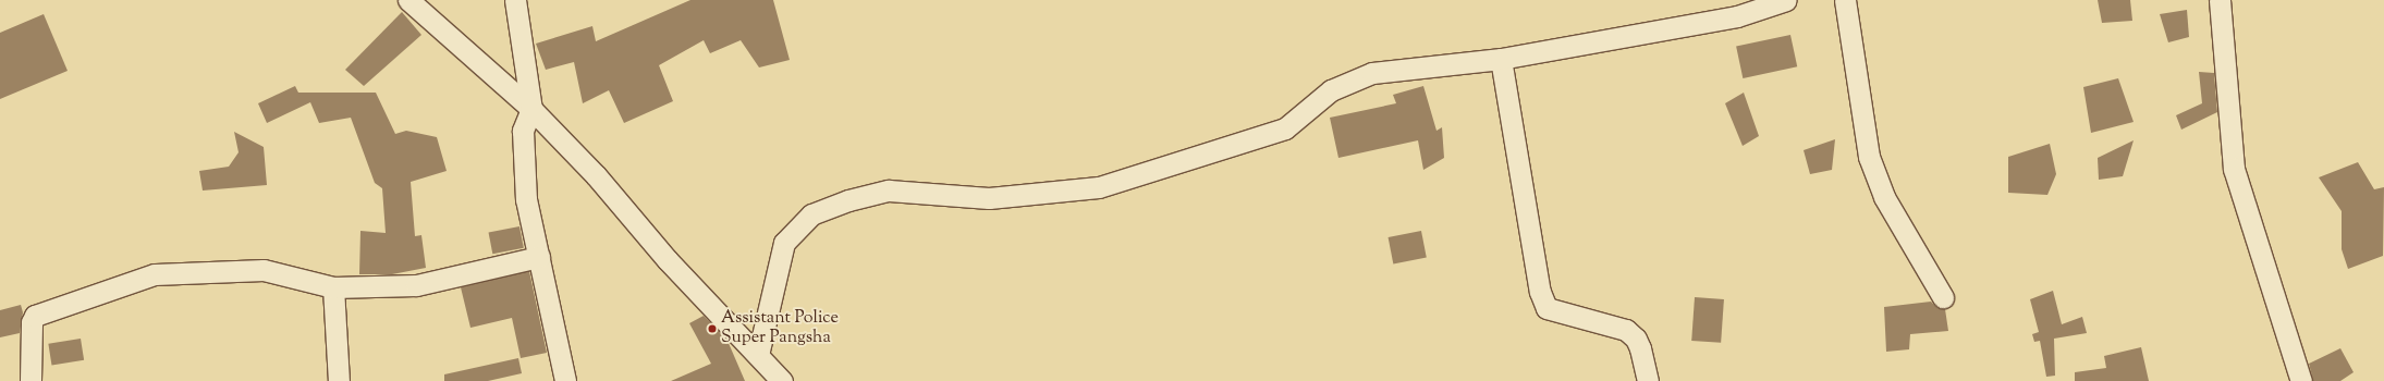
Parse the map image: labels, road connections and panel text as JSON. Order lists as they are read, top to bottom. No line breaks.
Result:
{"places":["Assistant Police Super Pangsha"]}
